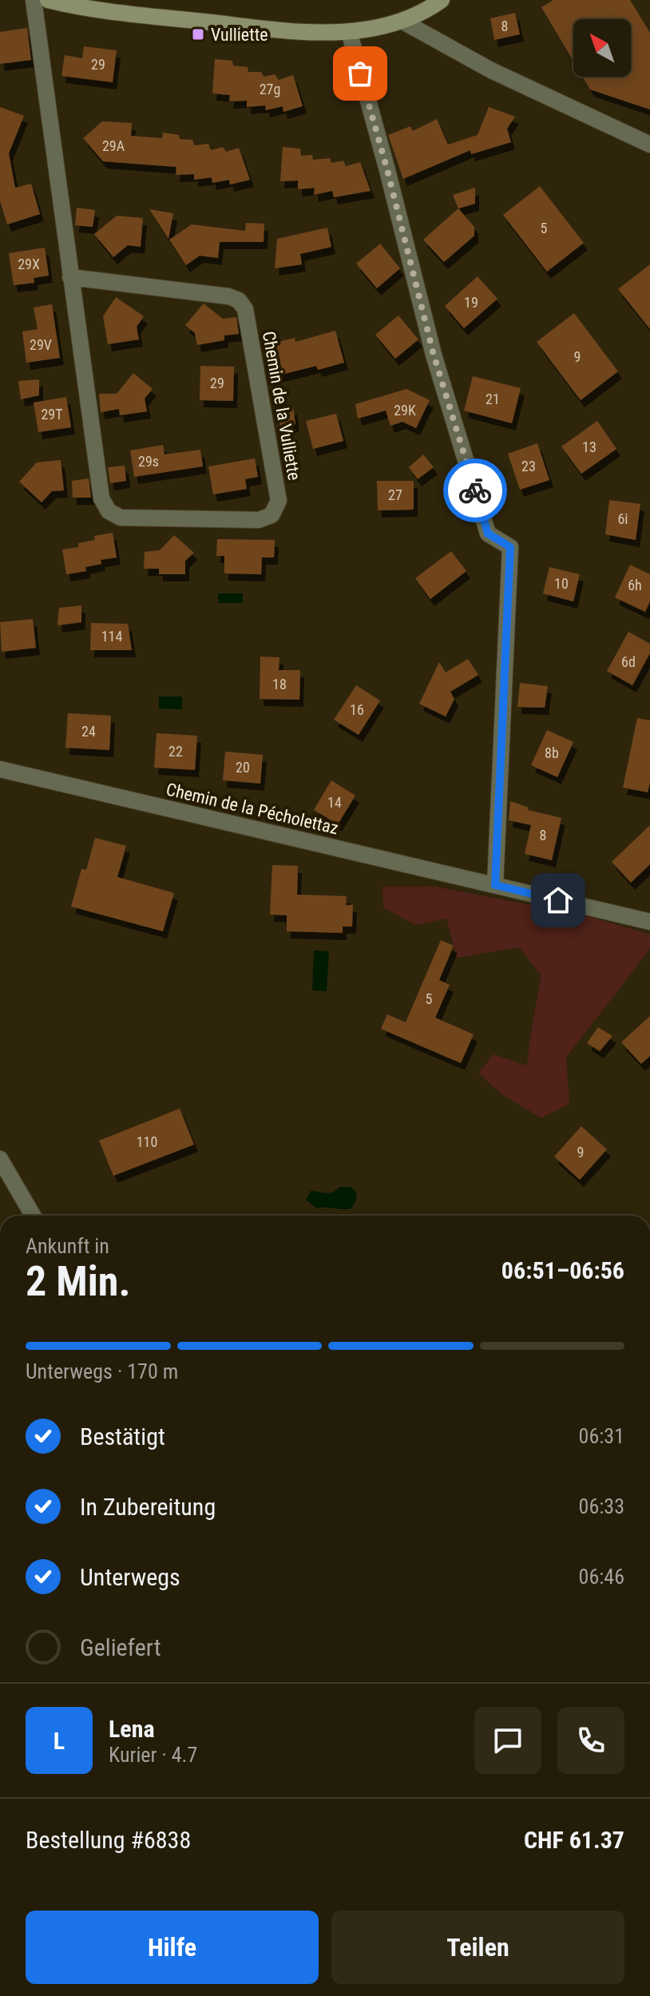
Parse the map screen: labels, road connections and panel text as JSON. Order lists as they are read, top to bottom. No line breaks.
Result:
{"streets":{"street":["Chemin de la Vulliette","Chemin de la Pécholettaz"]},"places":{"transit":["Vulliette"]},"house_numbers":["8","29","27g","29A","5","29X","19","29V","9","29","21","29K","29T","13","29s","23","27","6i","10","6h","114","6d","18","16","24","22","8b","20","14","8","5","110","9"],"north":"top left","page":{"heading":["2 Min.","Ankunft in","06:51–06:56"],"panel":["Lena","Kurier · 4.7","Bestellung #6838","CHF 61.37"],"bar":"Unterwegs · 170 m","list":[["Bestätigt","06:31"],["In Zubereitung","06:33"],["Unterwegs","06:46"],"Geliefert"],"round":"L","buttons":["Hilfe","Teilen"]}}
